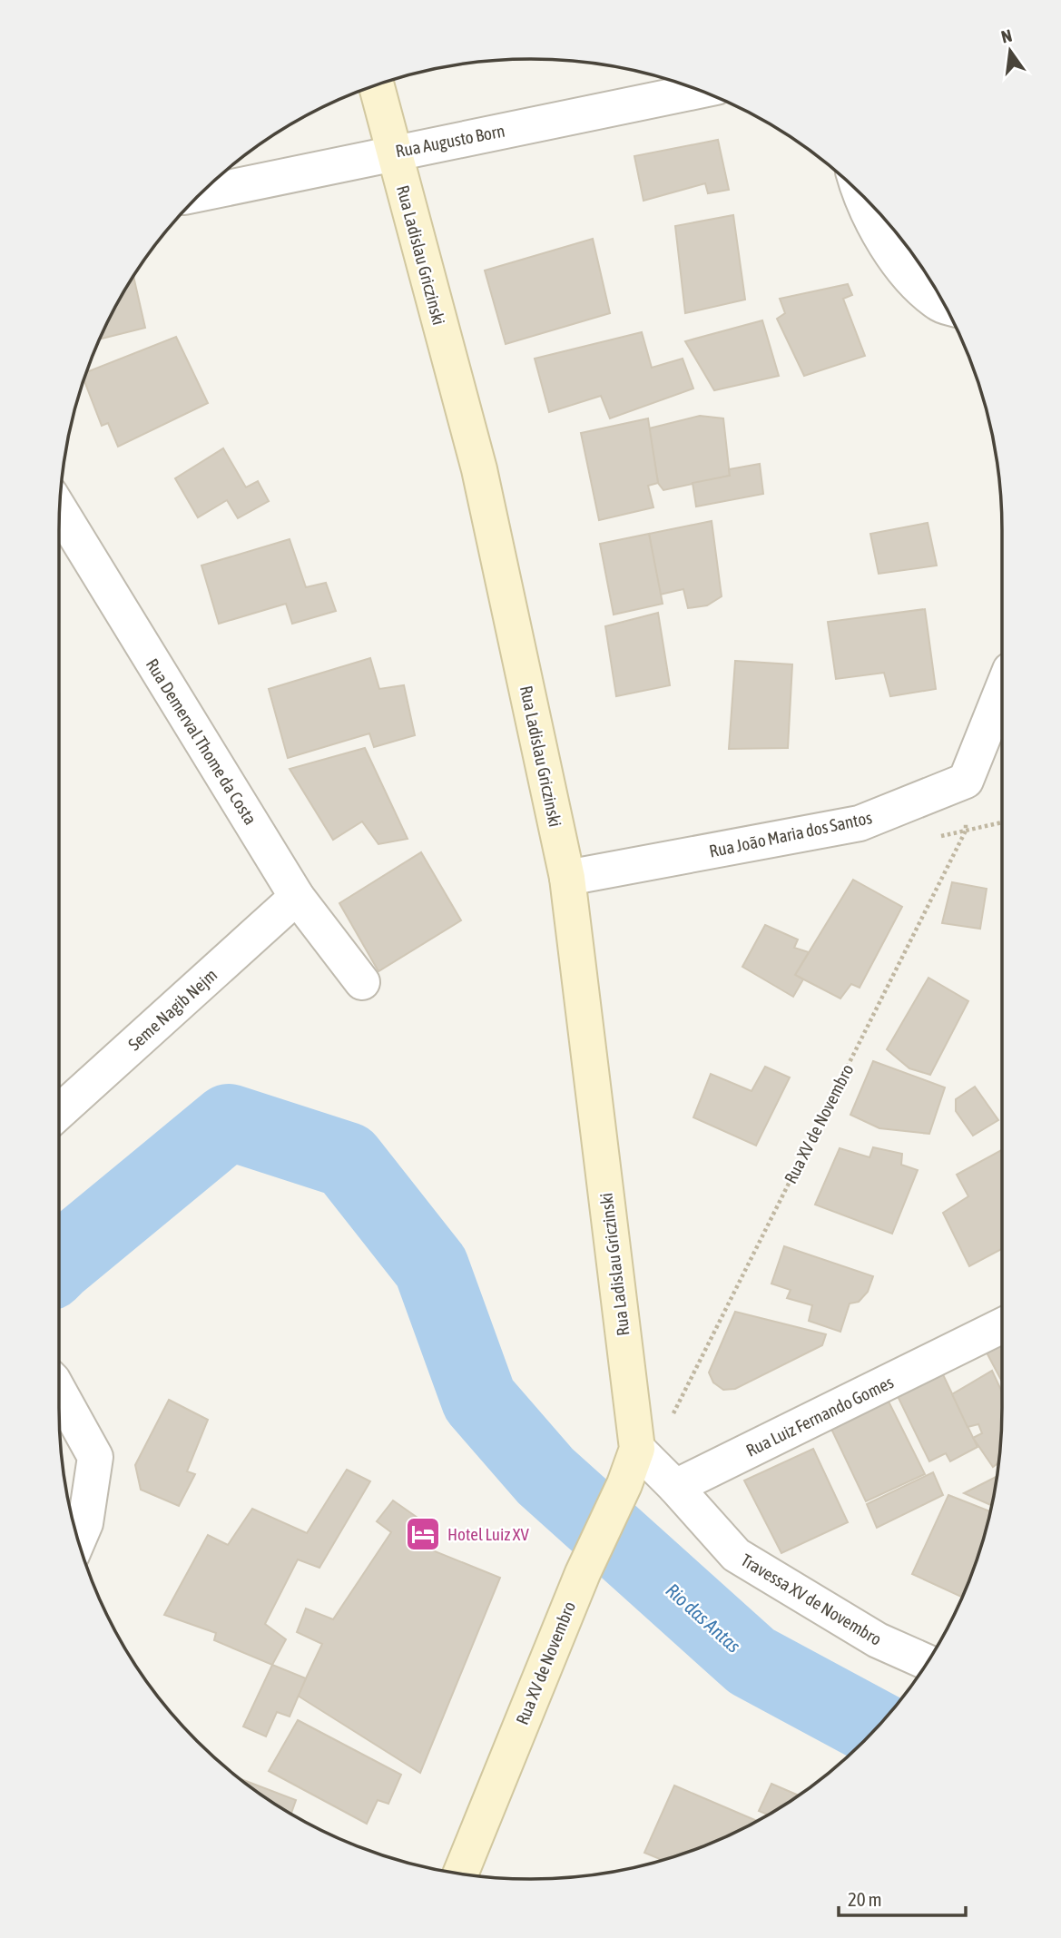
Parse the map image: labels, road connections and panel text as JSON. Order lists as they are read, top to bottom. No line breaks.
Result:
{"streets":{"main road":["Rua Ladislau Griczinski","Rua XV de Novembro"],"street":["Rua Augusto Born","Rua Demerval Thome da Costa","Rua João Maria dos Santos","Seme Nagib Nejm","Rua Luiz Fernando Gomes","Travessa XV de Novembro"]},"crossings":[["Rua Augusto Born","Rua Ladislau Griczinski"],["Rua Ladislau Griczinski","Rua João Maria dos Santos"],["Rua Ladislau Griczinski","Rua XV de Novembro"],["Rua Demerval Thome da Costa","Seme Nagib Nejm"],["Rua João Maria dos Santos","Rua XV de Novembro"],["Rua Luiz Fernando Gomes","Travessa XV de Novembro"]],"water":["Rio das Antas"],"places":{"hotel":["Hotel Luiz XV"]},"scale_bar":"20 m","north":"top"}
